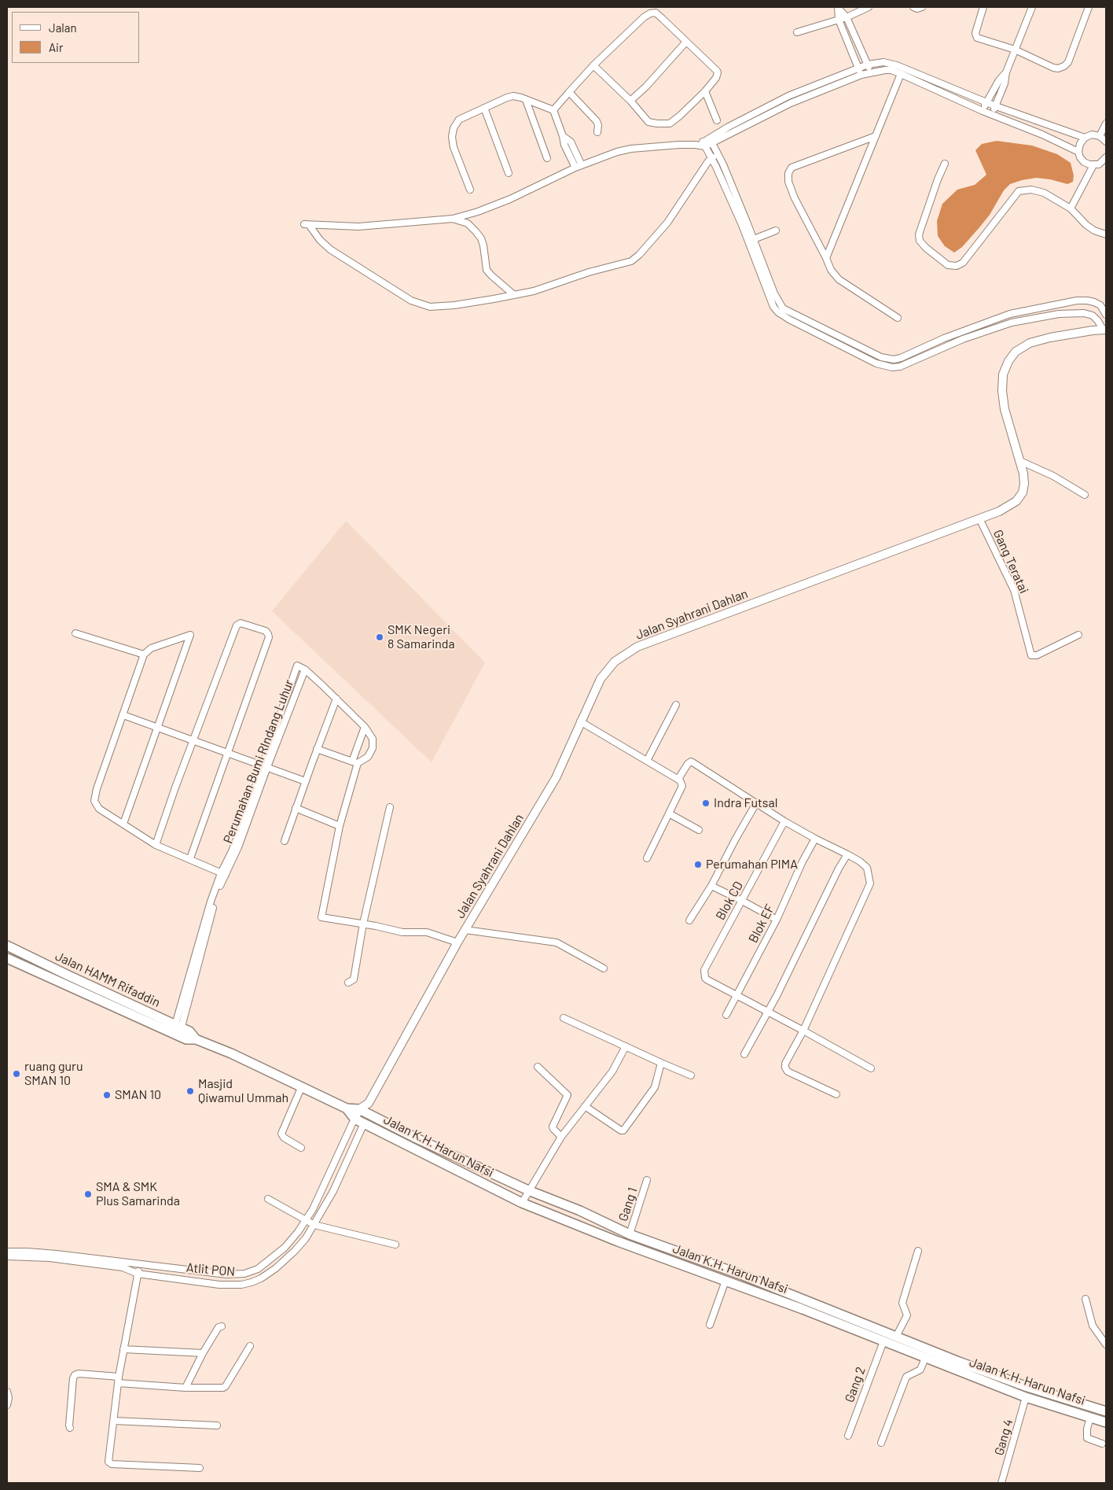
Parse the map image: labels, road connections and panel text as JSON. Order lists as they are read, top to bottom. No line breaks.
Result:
{"streets":{"main road":["Jalan HAMM Rifaddin","Jalan K.H. Harun Nafsi"],"street":["Gang Teratai","Jalan Syahrani Dahlan","Perumahan Bumi RIndang Luhur","Blok CD","Blok EF","Gang 1","Atlit PON","Gang 2","Gang 4"]},"crossings":[["Gang Teratai","Jalan Syahrani Dahlan"],["Jalan Syahrani Dahlan","Jalan HAMM Rifaddin"],["Jalan Syahrani Dahlan","Jalan K.H. Harun Nafsi"],["Jalan Syahrani Dahlan","Atlit PON"],["Perumahan Bumi RIndang Luhur","Jalan HAMM Rifaddin"],["Blok CD","Blok EF"],["Jalan HAMM Rifaddin","Jalan K.H. Harun Nafsi"],["Jalan HAMM Rifaddin","Atlit PON"],["Jalan K.H. Harun Nafsi","Gang 1"],["Jalan K.H. Harun Nafsi","Atlit PON"],["Jalan K.H. Harun Nafsi","Gang 2"],["Jalan K.H. Harun Nafsi","Gang 4"]],"places":["SMK Negeri 8 Samarinda","Indra Futsal","Perumahan PIMA","ruang guru SMAN 10","Masjid Qiwamul Ummah","SMAN 10","SMA & SMK Plus Samarinda"],"legend":["Jalan","Air"]}
